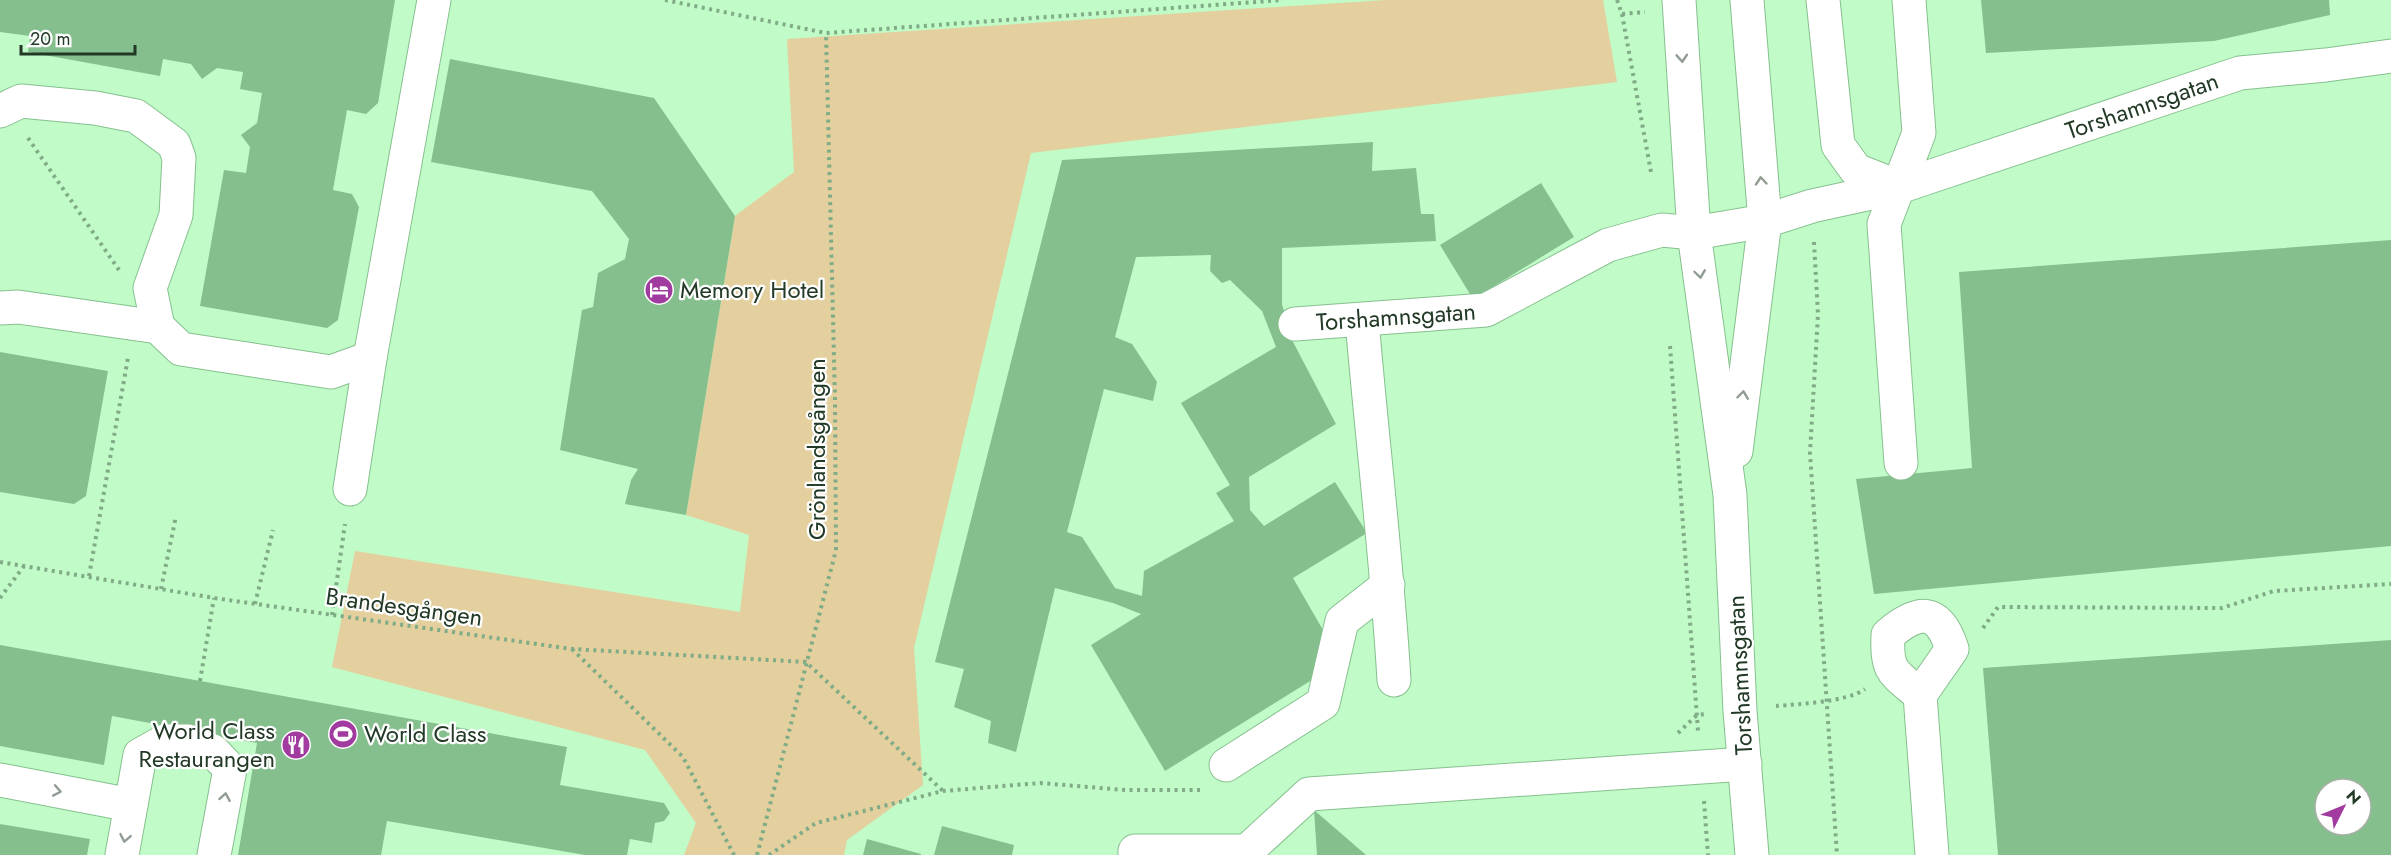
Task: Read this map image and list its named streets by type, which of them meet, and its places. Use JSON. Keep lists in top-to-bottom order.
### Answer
{
  "streets": {
    "street": ["Torshamnsgatan"],
    "path": ["Grönlandsgången", "Brandesgången"]
  },
  "crossings": [
    ["Grönlandsgången", "Brandesgången"]
  ],
  "places": {
    "hotel": ["Memory Hotel"],
    "sports": ["World Class"],
    "restaurant": ["World Class Restaurangen"]
  },
  "scale_bar": "20 m",
  "north": "top right"
}
